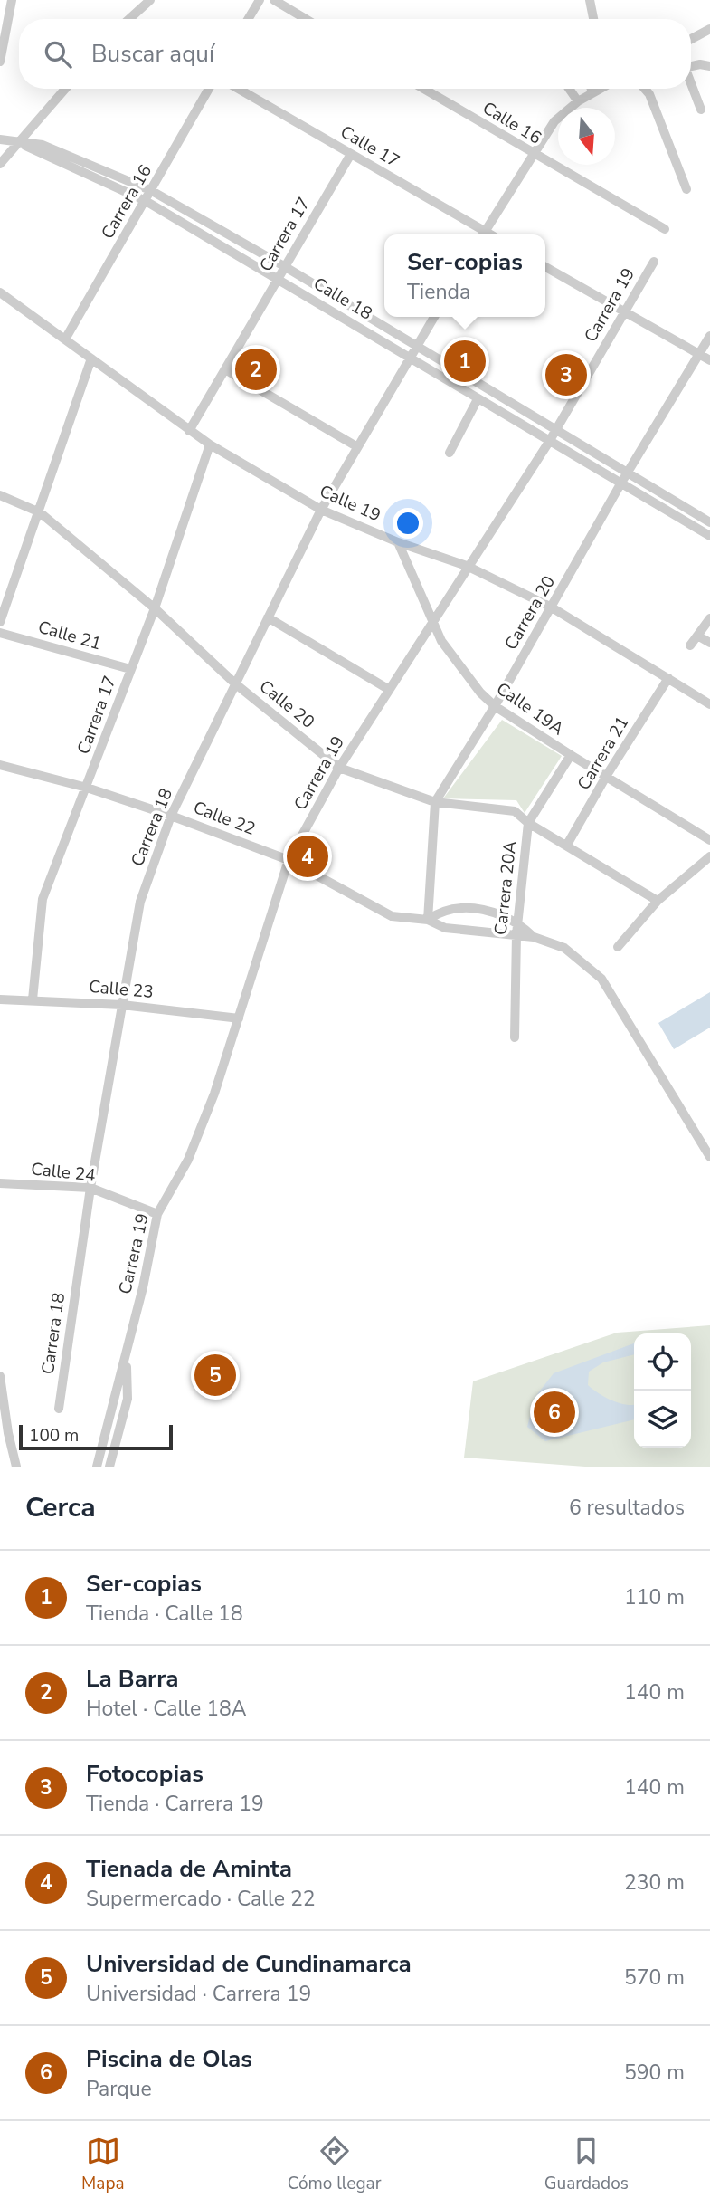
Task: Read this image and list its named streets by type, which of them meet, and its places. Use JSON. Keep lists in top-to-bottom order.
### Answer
{
  "streets": {
    "street": [
      "Calle 16",
      "Calle 17",
      "Carrera 16",
      "Carrera 17",
      "Calle 18",
      "Carrera 19",
      "Calle 19",
      "Carrera 20",
      "Calle 21",
      "Calle 20",
      "Calle 19A",
      "Carrera 21",
      "Calle 22",
      "Carrera 18",
      "Carrera 20A",
      "Calle 23",
      "Calle 24"
    ]
  },
  "crossings": [
    ["Calle 17", "Carrera 17"],
    ["Carrera 16", "Calle 18"],
    ["Carrera 16", "Calle 19"],
    ["Carrera 17", "Calle 18"],
    ["Carrera 17", "Calle 19"],
    ["Carrera 17", "Calle 21"],
    ["Carrera 17", "Calle 20"],
    ["Carrera 17", "Calle 22"],
    ["Carrera 17", "Calle 23"],
    ["Calle 18", "Carrera 19"],
    ["Calle 18", "Carrera 20"],
    ["Calle 18", "Carrera 18"],
    ["Carrera 19", "Calle 19"],
    ["Carrera 19", "Calle 20"],
    ["Carrera 19", "Calle 19A"],
    ["Carrera 19", "Calle 22"],
    ["Carrera 19", "Calle 23"],
    ["Carrera 19", "Calle 24"],
    ["Calle 19", "Carrera 20"],
    ["Calle 19", "Calle 19A"],
    ["Calle 19", "Carrera 21"],
    ["Calle 19", "Carrera 18"],
    ["Carrera 20", "Calle 20"],
    ["Carrera 20", "Calle 19A"],
    ["Carrera 20", "Calle 22"],
    ["Calle 20", "Carrera 21"],
    ["Calle 20", "Carrera 18"],
    ["Calle 20", "Carrera 20A"],
    ["Calle 19A", "Carrera 21"],
    ["Calle 19A", "Carrera 20A"],
    ["Calle 22", "Carrera 18"],
    ["Calle 22", "Carrera 20A"],
    ["Carrera 18", "Calle 23"],
    ["Carrera 18", "Calle 24"]
  ],
  "scale_bar": "100 m",
  "north": "bottom",
  "page": {
    "search": "Buscar aquí",
    "popup": ["Ser-copias", "Tienda"],
    "pins": [
      "1",
      "2",
      "3",
      "4",
      "5",
      "6"
    ],
    "scale": "100 m",
    "heading": ["Cerca", "6 resultados"],
    "list": [
      {
        "mark": "1",
        "name": "Ser-copias",
        "note": "Tienda · Calle 18",
        "value": "110 m"
      },
      {
        "mark": "2",
        "name": "La Barra",
        "note": "Hotel · Calle 18A",
        "value": "140 m"
      },
      {
        "mark": "3",
        "name": "Fotocopias",
        "note": "Tienda · Carrera 19",
        "value": "140 m"
      },
      {
        "mark": "4",
        "name": "Tienada de Aminta",
        "note": "Supermercado · Calle 22",
        "value": "230 m"
      },
      {
        "mark": "5",
        "name": "Universidad de Cundinamarca",
        "note": "Universidad · Carrera 19",
        "value": "570 m"
      },
      {
        "mark": "6",
        "name": "Piscina de Olas",
        "note": "Parque",
        "value": "590 m"
      }
    ],
    "nav": ["Mapa", "Cómo llegar", "Guardados"]
  }
}
